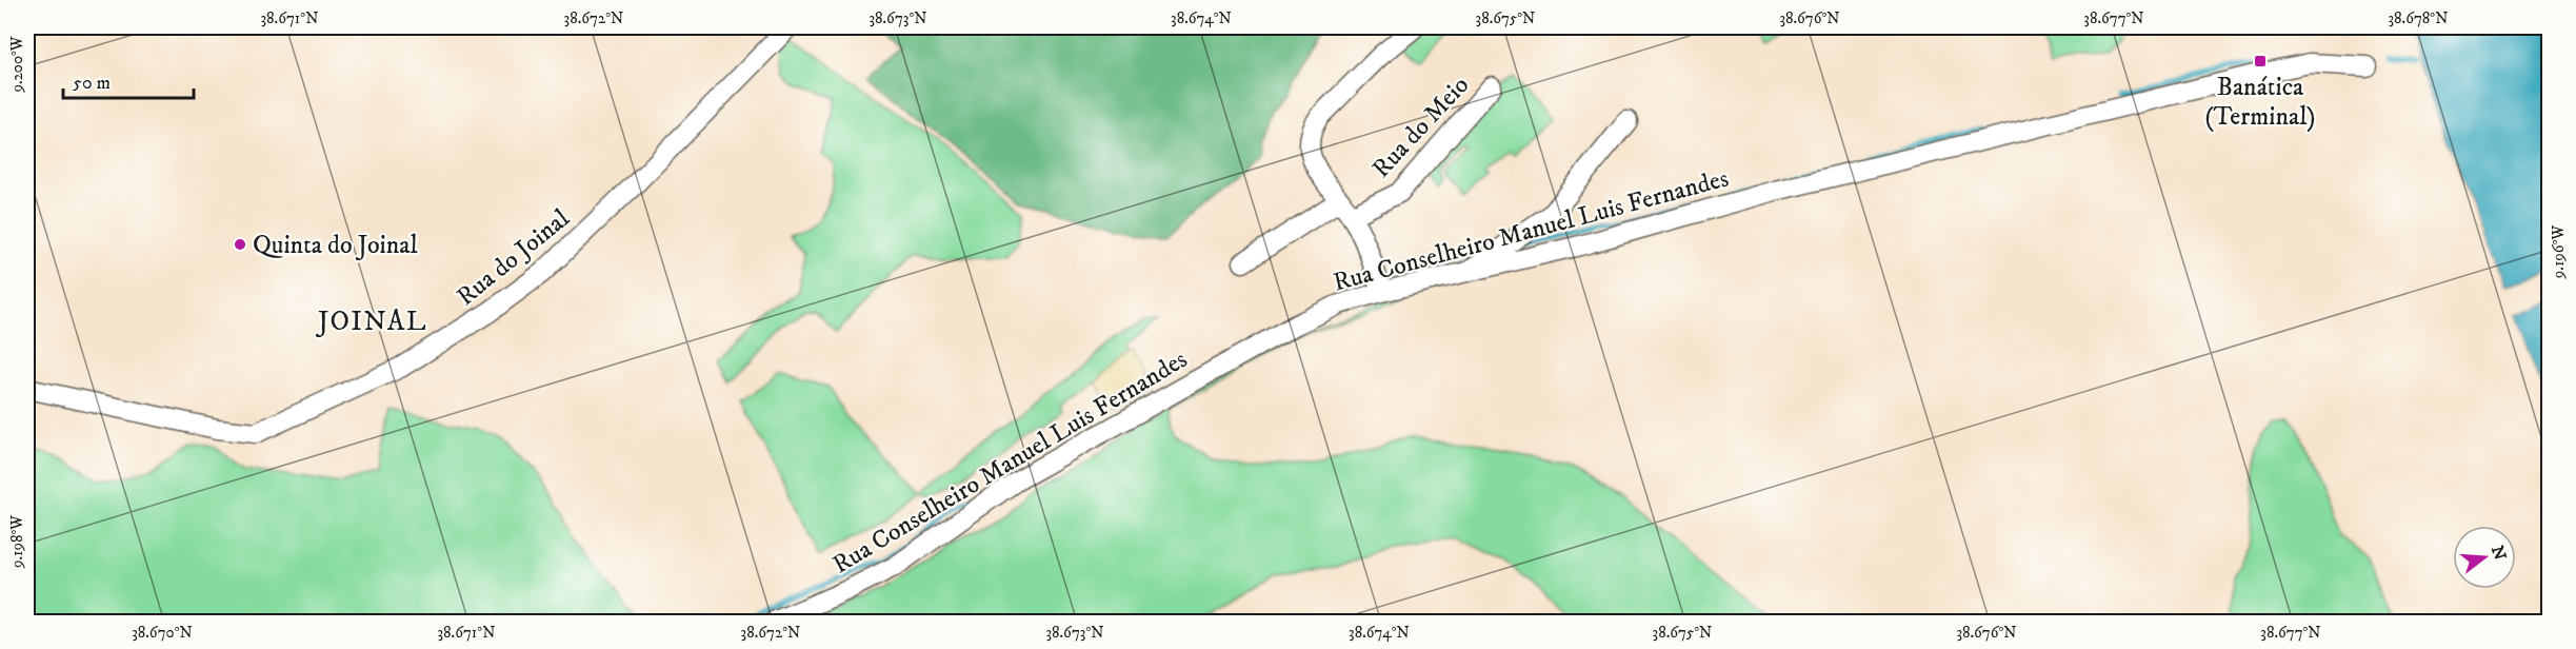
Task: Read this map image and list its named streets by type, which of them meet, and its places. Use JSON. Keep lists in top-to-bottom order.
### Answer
{
  "streets": {
    "street": ["Rua do Meio", "Rua Conselheiro Manuel Luis Fernandes", "Rua do Joinal"]
  },
  "districts": ["JOINAL"],
  "places": {
    "transit": ["Banática (Terminal)"],
    "other": ["Quinta do Joinal"]
  },
  "scale_bar": "50 m",
  "north": "right",
  "coordinates": [
    "38.671°N",
    "38.672°N",
    "38.673°N",
    "38.674°N",
    "38.675°N",
    "38.676°N",
    "38.677°N",
    "38.678°N",
    "9.200°W",
    "9.196°W",
    "9.198°W",
    "38.670°N"
  ]
}
